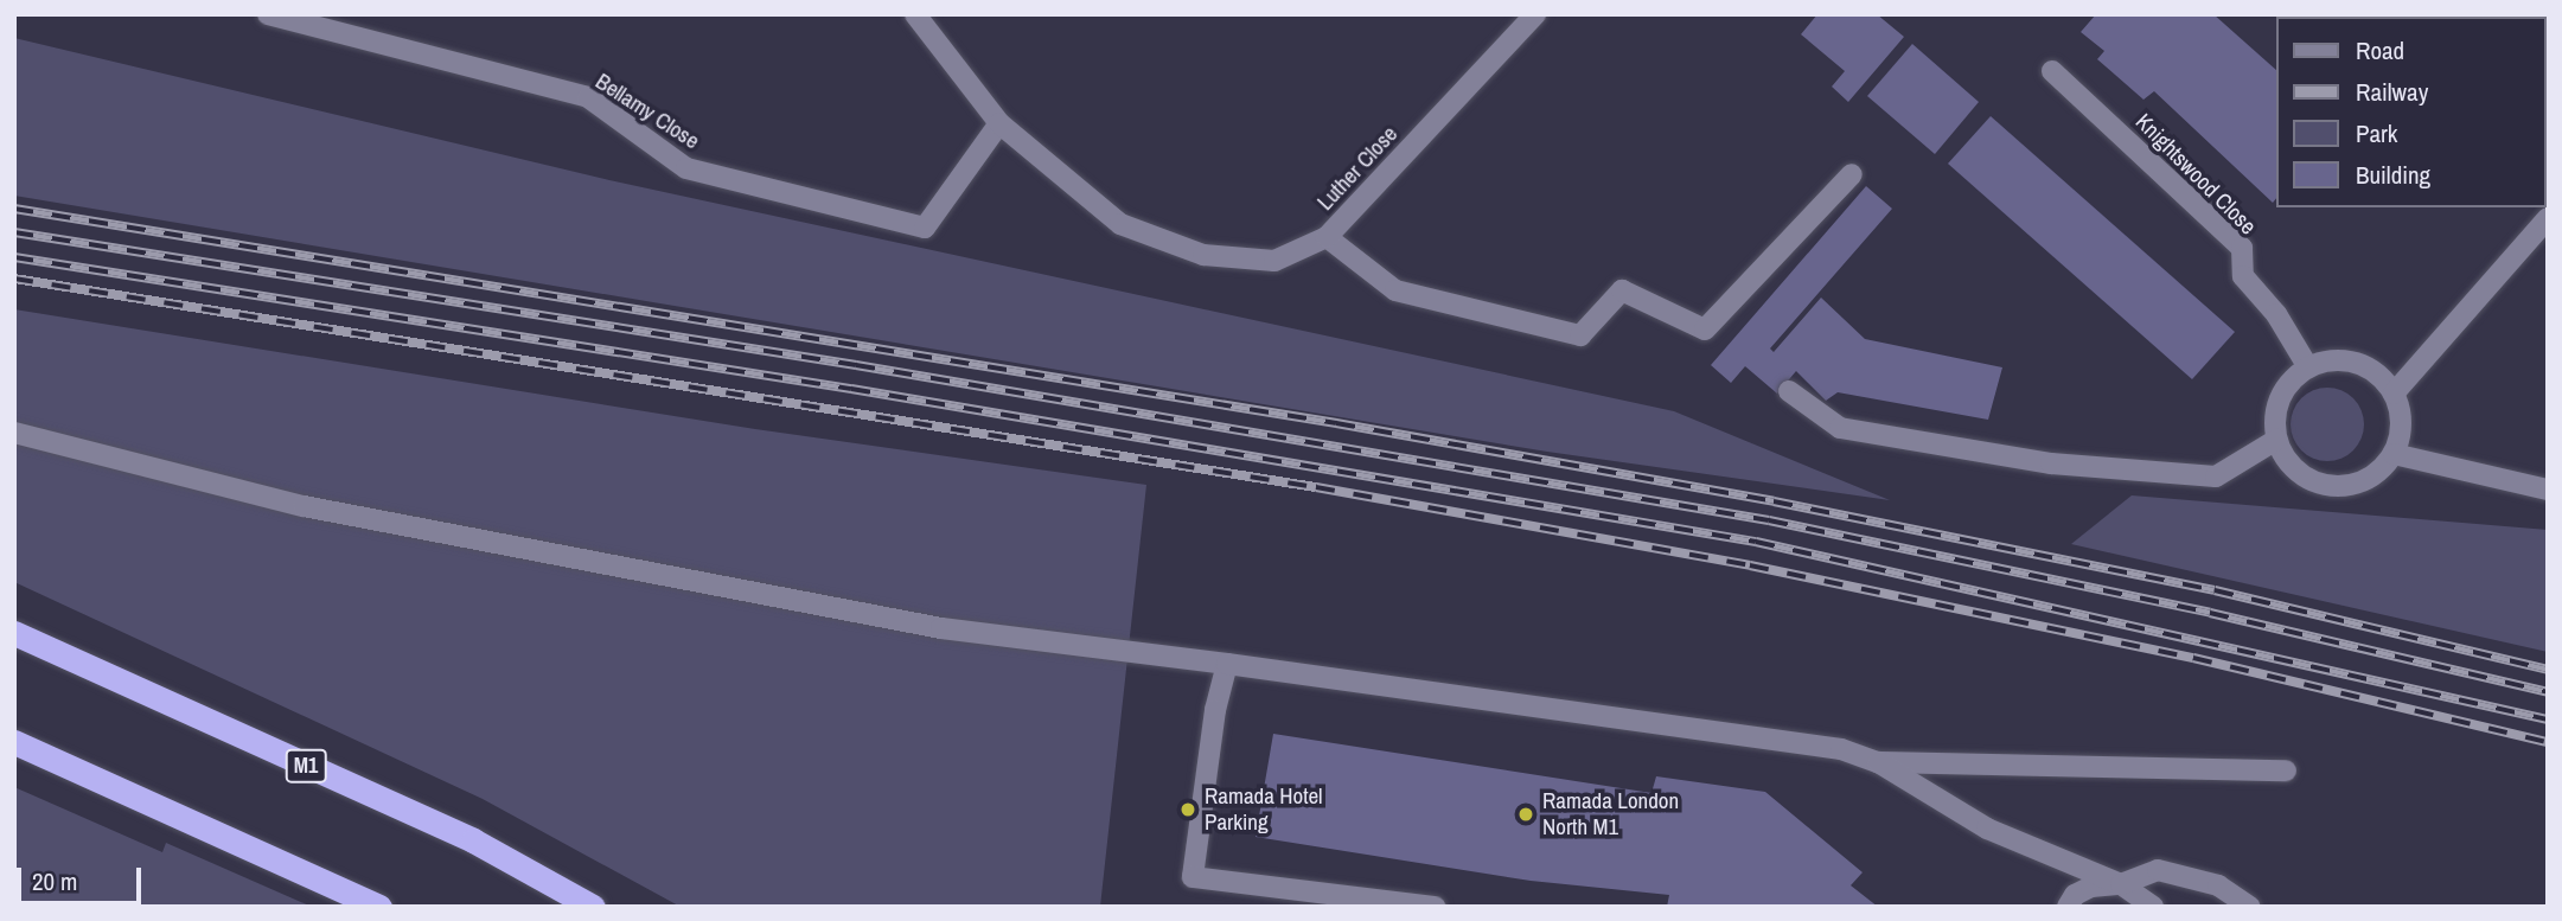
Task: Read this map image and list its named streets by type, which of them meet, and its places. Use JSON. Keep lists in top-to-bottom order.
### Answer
{
  "streets": {
    "highway": ["M1"],
    "street": ["Bellamy Close", "Luther Close", "Knightswood Close"]
  },
  "crossings": [
    ["Bellamy Close", "Luther Close"]
  ],
  "places": ["Ramada Hotel Parking", "Ramada London North M1"],
  "legend": [
    "Road",
    "Railway",
    "Park",
    "Building"
  ],
  "scale_bar": "20 m"
}
